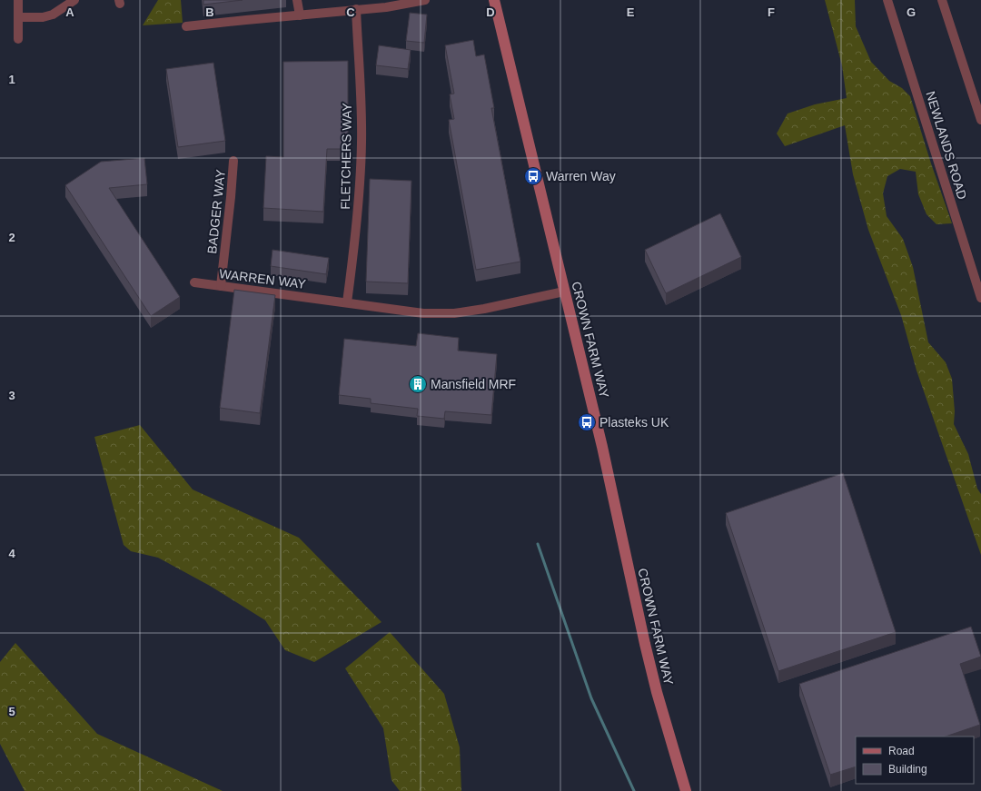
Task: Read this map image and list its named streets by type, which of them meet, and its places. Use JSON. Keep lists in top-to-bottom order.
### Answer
{
  "streets": {
    "street": [
      "NEWLANDS ROAD",
      "FLETCHERS WAY",
      "BADGER WAY",
      "WARREN WAY",
      "CROWN FARM WAY"
    ]
  },
  "crossings": [
    ["FLETCHERS WAY", "WARREN WAY"],
    ["BADGER WAY", "WARREN WAY"],
    ["WARREN WAY", "CROWN FARM WAY"]
  ],
  "places": {
    "bus stop": ["Warren Way", "Plasteks UK"],
    "building": ["Mansfield MRF"]
  },
  "legend": ["Road", "Building"],
  "grid": {
    "columns": [
      "A",
      "B",
      "C",
      "D",
      "E",
      "F",
      "G"
    ],
    "rows": [
      "1",
      "2",
      "3",
      "4",
      "5"
    ]
  }
}
